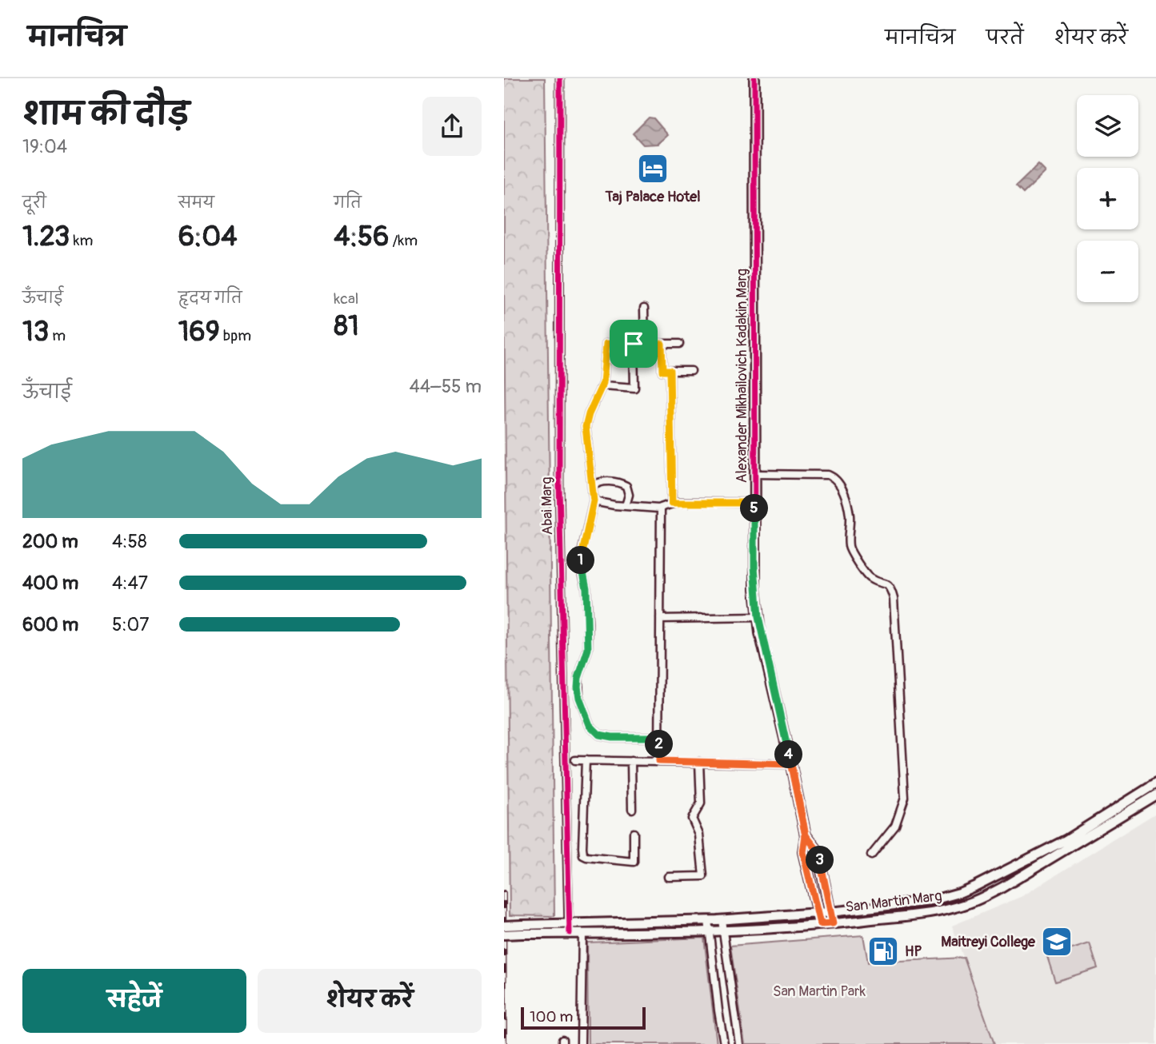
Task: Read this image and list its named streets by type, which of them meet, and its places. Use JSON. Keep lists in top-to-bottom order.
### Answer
{
  "streets": {
    "street": ["Alexander Mikhailovich Kadakin Marg", "Abai Marg", "San Martin Marg"]
  },
  "crossings": [
    ["Abai Marg", "San Martin Marg"]
  ],
  "parks": ["San Martin Park"],
  "places": {
    "hotel": ["Taj Palace Hotel"],
    "school or university": ["Maitreyi College"],
    "fuel station": ["HP"]
  },
  "scale_bar": "100 m",
  "page": {
    "header": "मानचित्र",
    "nav": ["मानचित्र", "परतें", "शेयर करें"],
    "heading": ["शाम की दौड़", "19:04"],
    "map_buttons": ["+", "−"],
    "stats": [
      ["दूरी", "1.23 km"],
      ["समय", "6:04"],
      ["गति", "4:56 /km"],
      ["ऊँचाई", "13 m"],
      ["हृदय गति", "169 bpm"],
      ["kcal", "81"]
    ],
    "chart": ["ऊँचाई", "44–55 m"],
    "pins": [
      "5",
      "1",
      "2",
      "4",
      "3"
    ],
    "list": [
      {
        "name": "200 m",
        "note": "4:58"
      },
      {
        "name": "400 m",
        "note": "4:47"
      },
      {
        "name": "600 m",
        "note": "5:07"
      }
    ],
    "buttons": ["सहेजें", "शेयर करें"],
    "scale": "100 m"
  }
}
